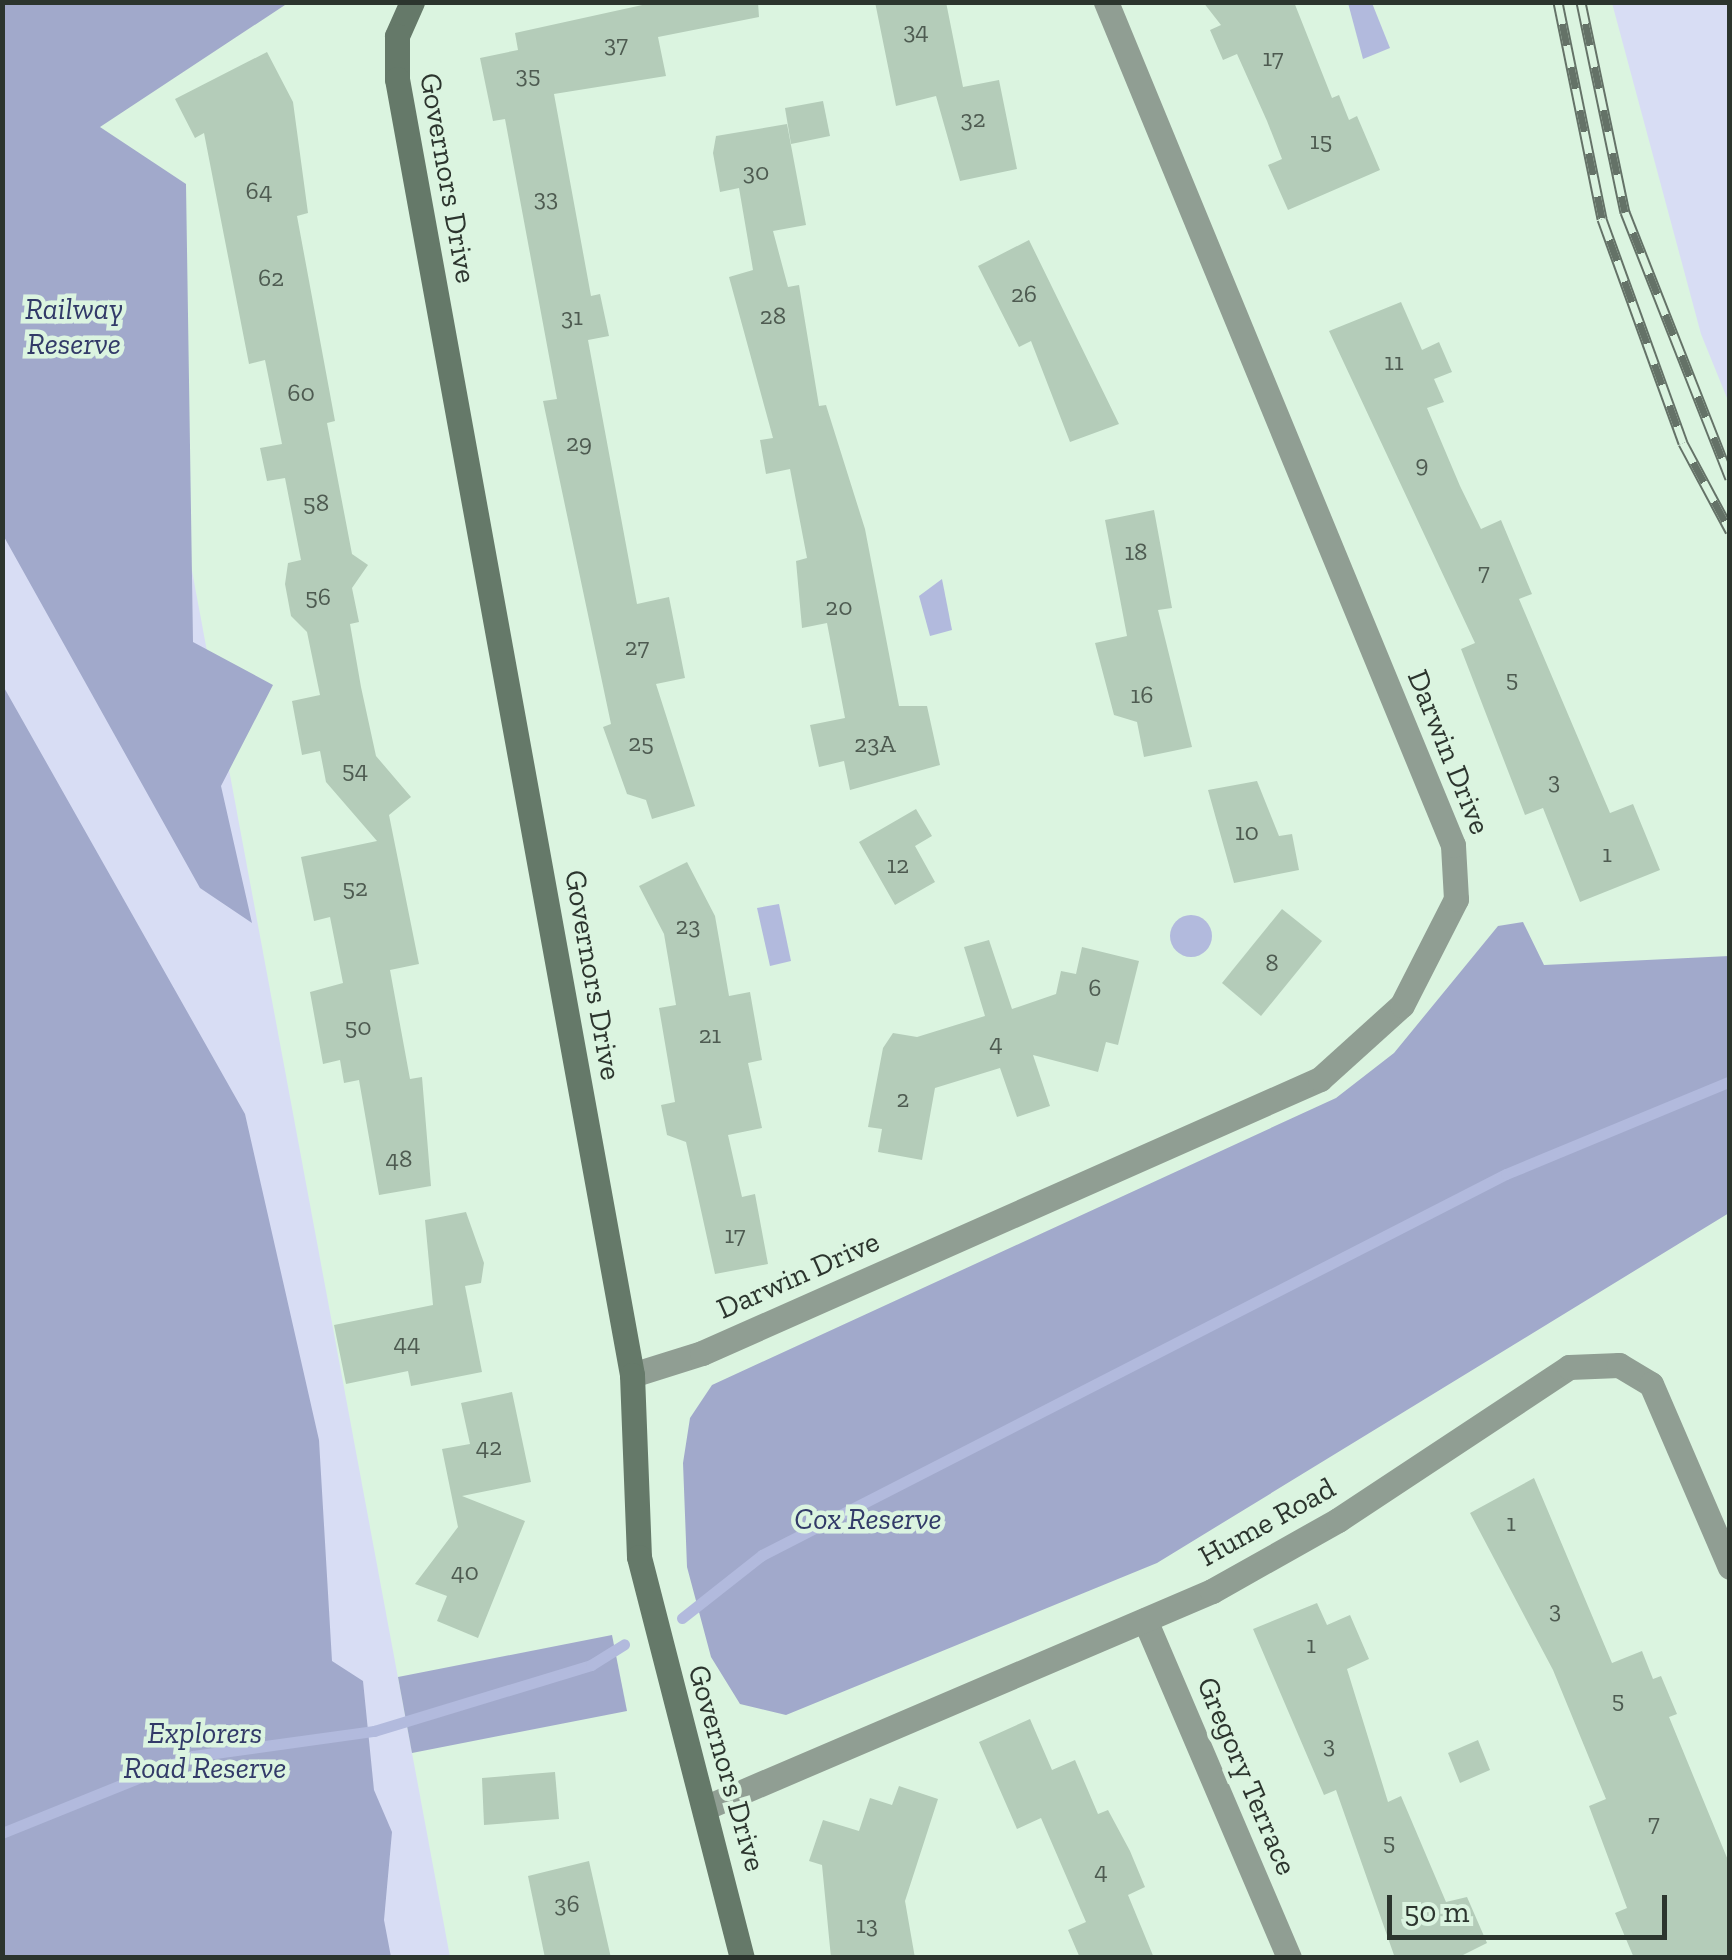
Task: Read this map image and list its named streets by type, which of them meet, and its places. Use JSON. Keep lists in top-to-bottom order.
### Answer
{
  "streets": {
    "main road": ["Governors Drive"],
    "street": ["Darwin Drive", "Hume Road", "Gregory Terrace"]
  },
  "crossings": [
    ["Governors Drive", "Darwin Drive"],
    ["Governors Drive", "Hume Road"],
    ["Hume Road", "Gregory Terrace"]
  ],
  "parks": ["Railway Reserve", "Cox Reserve", "Explorers Road Reserve"],
  "house_numbers": [
    "34",
    "37",
    "17",
    "35",
    "32",
    "15",
    "30",
    "64",
    "33",
    "62",
    "26",
    "28",
    "31",
    "11",
    "60",
    "29",
    "9",
    "58",
    "18",
    "7",
    "56",
    "20",
    "27",
    "5",
    "16",
    "25",
    "23A",
    "54",
    "3",
    "10",
    "1",
    "12",
    "52",
    "23",
    "8",
    "6",
    "50",
    "21",
    "4",
    "2",
    "48",
    "17",
    "44",
    "42",
    "1",
    "40",
    "3",
    "1",
    "5",
    "3",
    "7",
    "5",
    "4",
    "36",
    "13"
  ],
  "scale_bar": "50 m"
}
